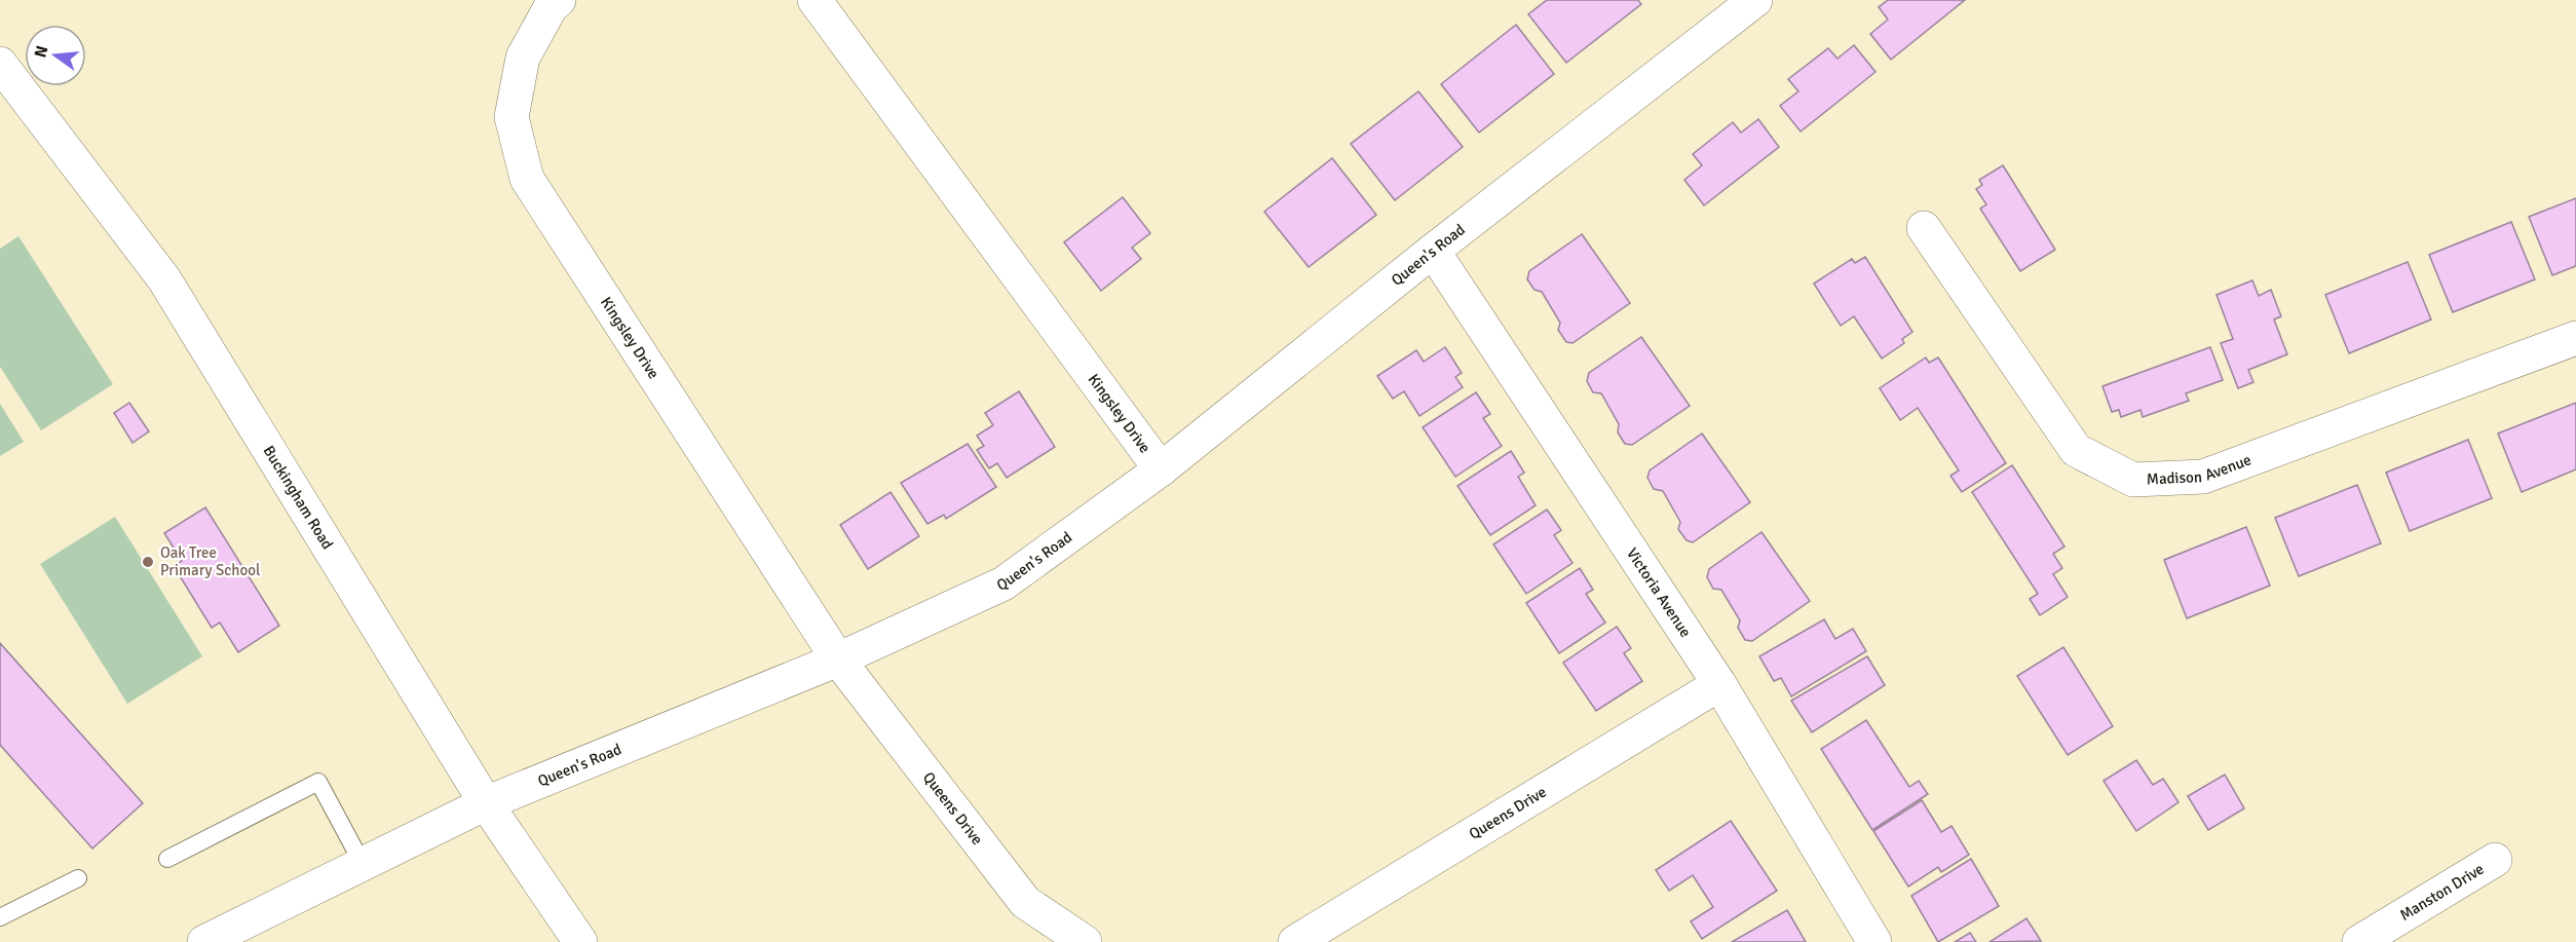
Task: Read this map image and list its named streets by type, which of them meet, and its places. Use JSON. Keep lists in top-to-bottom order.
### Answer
{
  "streets": {
    "street": [
      "Queen's Road",
      "Kingsley Drive",
      "Madison Avenue",
      "Buckingham Road",
      "Victoria Avenue",
      "Queens Drive",
      "Manston Drive"
    ]
  },
  "crossings": [
    ["Queen's Road", "Kingsley Drive"],
    ["Queen's Road", "Buckingham Road"],
    ["Queen's Road", "Victoria Avenue"],
    ["Queen's Road", "Queens Drive"],
    ["Kingsley Drive", "Queens Drive"],
    ["Victoria Avenue", "Queens Drive"]
  ],
  "places": ["Oak Tree Primary School"],
  "north": "left"
}
